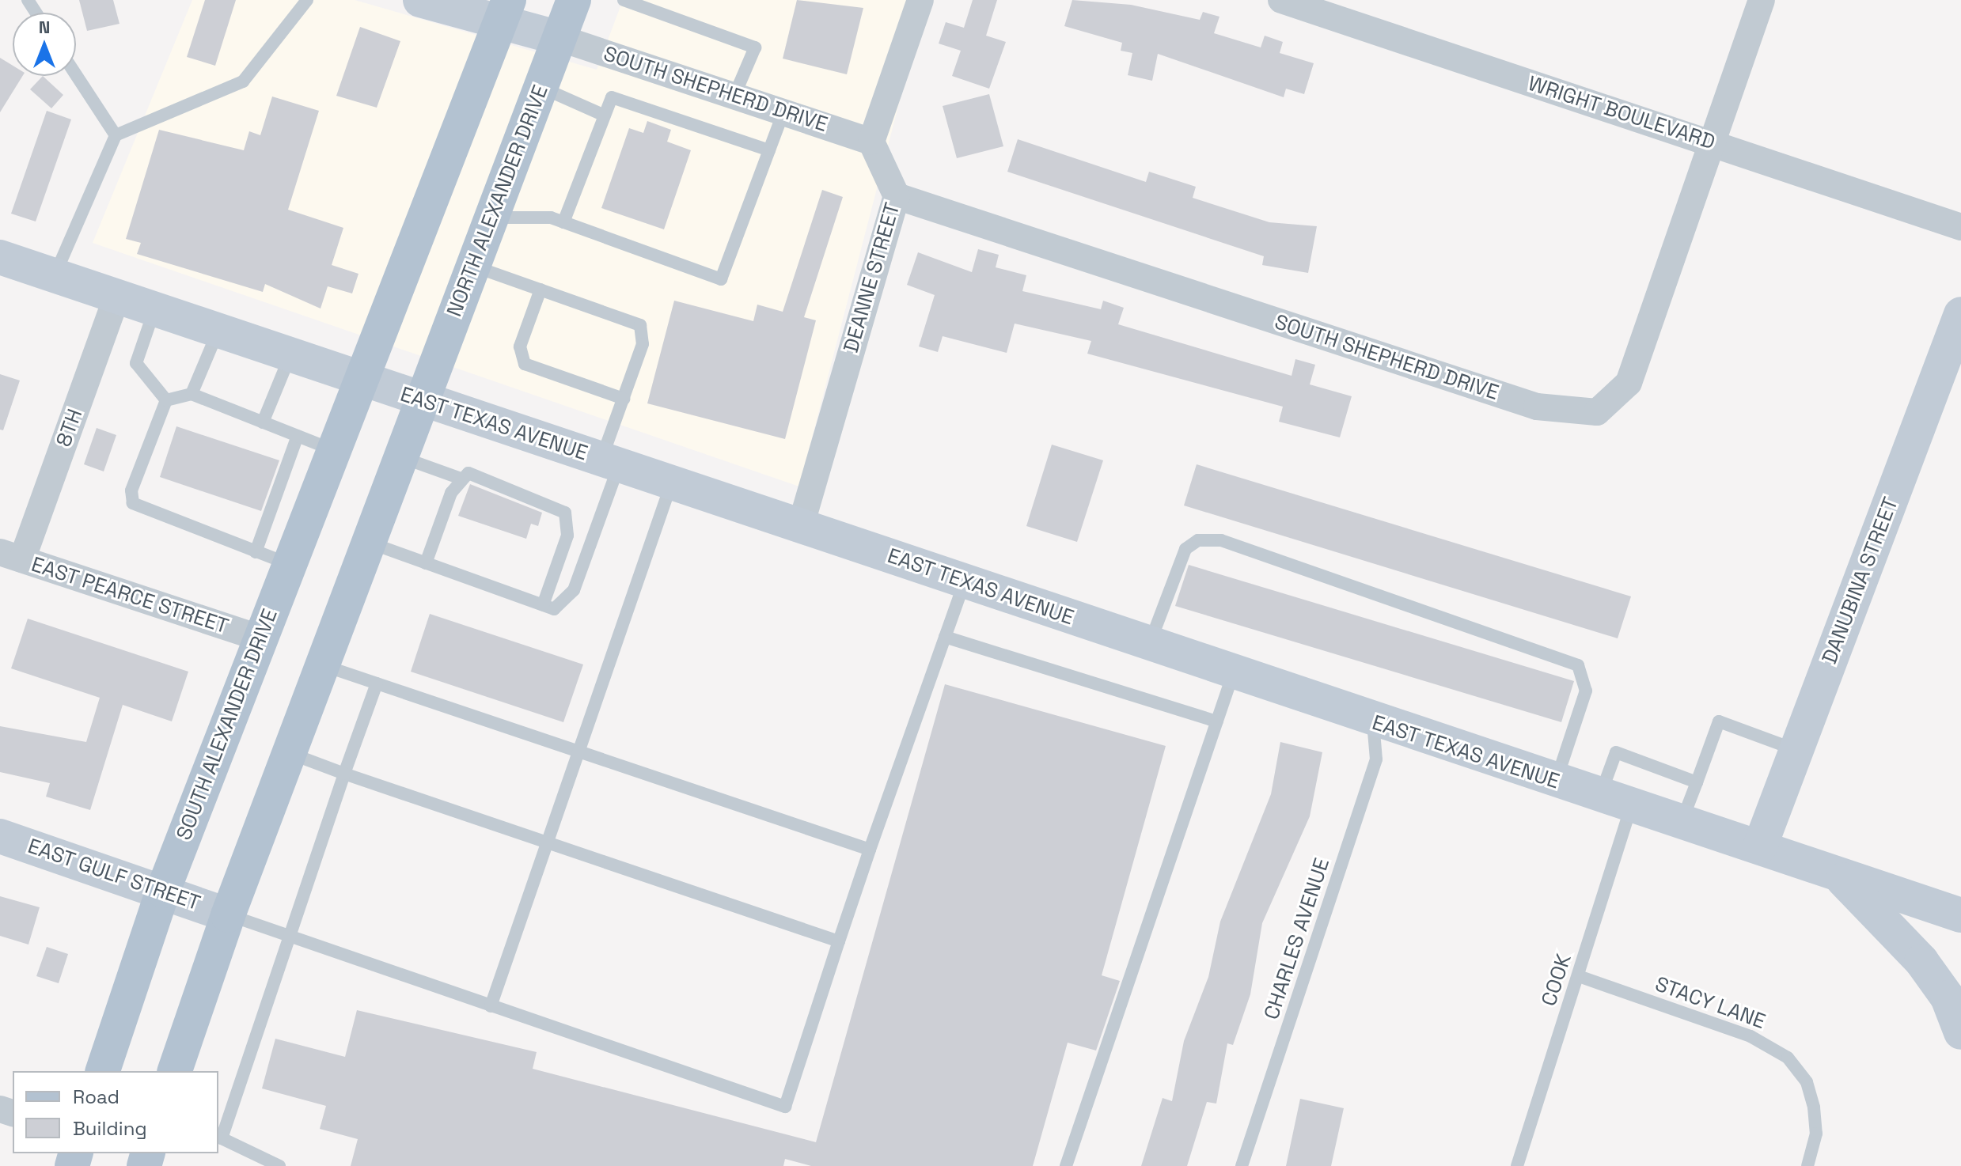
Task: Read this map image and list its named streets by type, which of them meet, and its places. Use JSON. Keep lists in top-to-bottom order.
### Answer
{
  "streets": {
    "main road": ["NORTH ALEXANDER DRIVE", "SOUTH ALEXANDER DRIVE"],
    "street": [
      "SOUTH SHEPHERD DRIVE",
      "WRIGHT BOULEVARD",
      "DEANNE STREET",
      "EAST TEXAS AVENUE",
      "8TH",
      "DANUBINA STREET",
      "EAST PEARCE STREET",
      "EAST GULF STREET"
    ],
    "lane": ["CHARLES AVENUE", "COOK", "STACY LANE"]
  },
  "crossings": [
    ["SOUTH SHEPHERD DRIVE", "WRIGHT BOULEVARD"],
    ["SOUTH SHEPHERD DRIVE", "NORTH ALEXANDER DRIVE"],
    ["SOUTH SHEPHERD DRIVE", "DEANNE STREET"],
    ["NORTH ALEXANDER DRIVE", "EAST TEXAS AVENUE"],
    ["DEANNE STREET", "EAST TEXAS AVENUE"],
    ["EAST TEXAS AVENUE", "8TH"],
    ["EAST TEXAS AVENUE", "DANUBINA STREET"],
    ["EAST TEXAS AVENUE", "SOUTH ALEXANDER DRIVE"],
    ["EAST TEXAS AVENUE", "CHARLES AVENUE"],
    ["EAST TEXAS AVENUE", "COOK"],
    ["8TH", "EAST PEARCE STREET"],
    ["EAST PEARCE STREET", "SOUTH ALEXANDER DRIVE"],
    ["SOUTH ALEXANDER DRIVE", "EAST GULF STREET"],
    ["COOK", "STACY LANE"]
  ],
  "legend": ["Road", "Building"],
  "north": "top"
}
